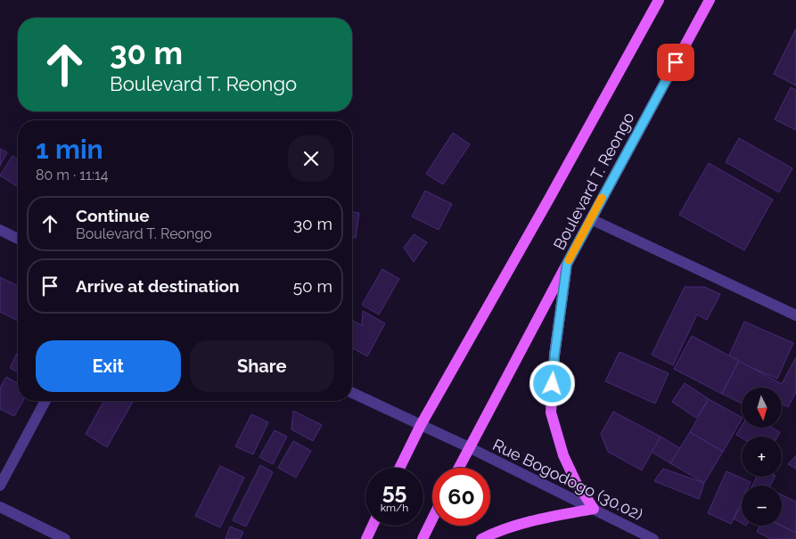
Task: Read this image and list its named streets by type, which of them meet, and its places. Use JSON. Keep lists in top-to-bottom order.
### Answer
{
  "streets": {
    "main road": ["Boulevard T. Reongo"],
    "street": ["Rue Bogodogo (30.02)"]
  },
  "crossings": [
    ["Boulevard T. Reongo", "Rue Bogodogo (30.02)"]
  ],
  "north": "bottom",
  "page": {
    "turn": ["30 m", "Boulevard T. Reongo"],
    "heading": ["1 min", "80 m · 11:14"],
    "list": [
      {
        "name": "Continue",
        "note": "Boulevard T. Reongo",
        "value": "30 m"
      },
      {
        "name": "Arrive at destination",
        "value": "50 m"
      }
    ],
    "buttons": ["Exit", "Share"],
    "map_buttons": ["+", "−"],
    "speed": "55 km/h",
    "limit": "60"
  }
}
